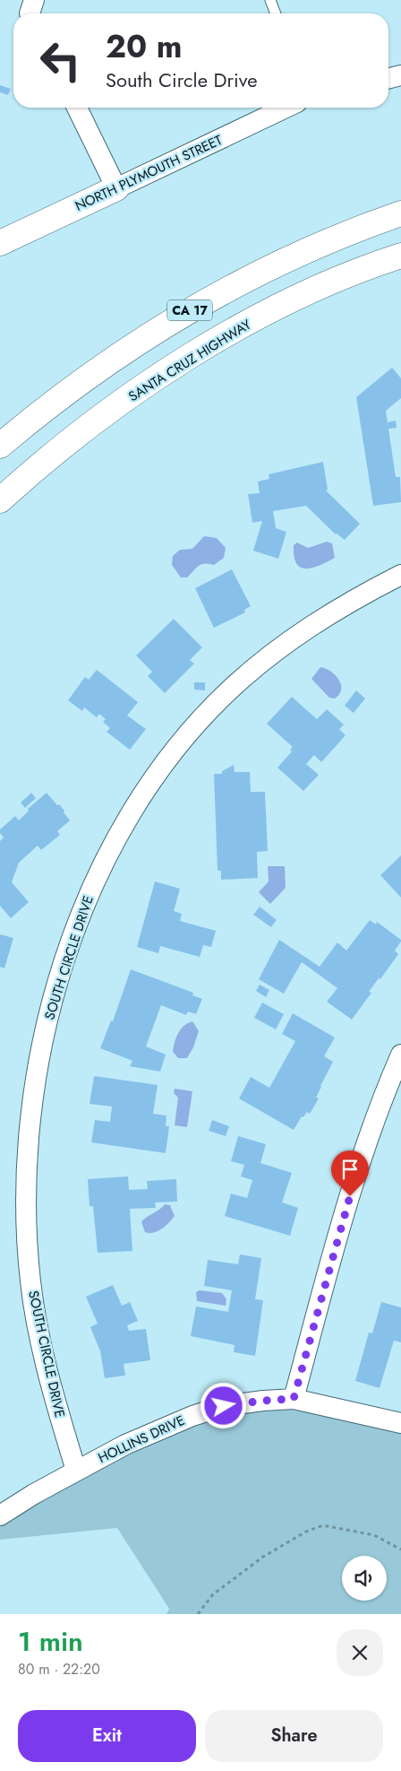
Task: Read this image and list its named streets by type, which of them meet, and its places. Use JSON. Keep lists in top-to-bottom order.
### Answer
{
  "streets": {
    "main road": ["NORTH PLYMOUTH STREET", "CA 17", "SANTA CRUZ HIGHWAY"],
    "street": ["SOUTH CIRCLE DRIVE", "HOLLINS DRIVE"]
  },
  "crossings": [
    ["SOUTH CIRCLE DRIVE", "HOLLINS DRIVE"]
  ],
  "page": {
    "turn": ["20 m", "South Circle Drive"],
    "heading": ["1 min", "80 m · 22:20"],
    "buttons": ["Exit", "Share"]
  }
}
